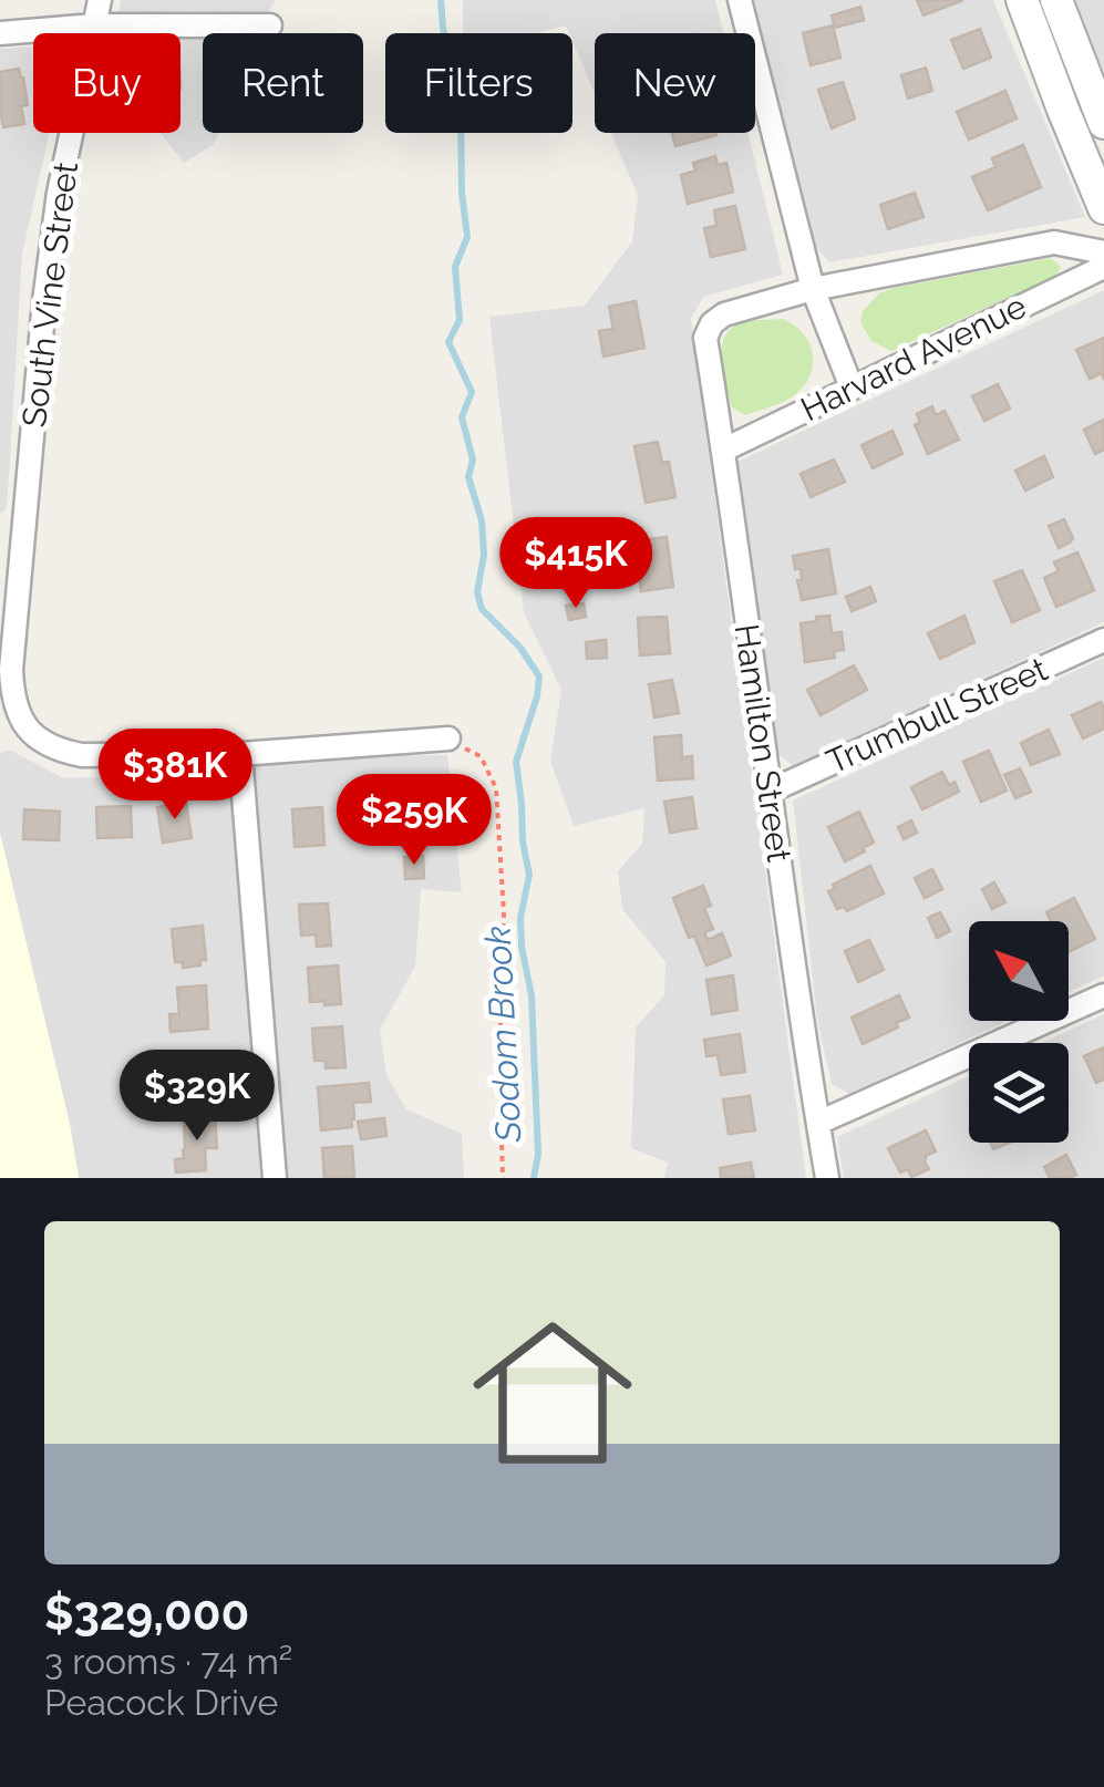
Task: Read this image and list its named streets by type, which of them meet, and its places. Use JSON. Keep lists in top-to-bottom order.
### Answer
{
  "streets": {
    "street": [
      "South Vine Street",
      "Harvard Avenue",
      "Trumbull Street",
      "Hamilton Street"
    ]
  },
  "crossings": [
    ["Harvard Avenue", "Hamilton Street"],
    ["Trumbull Street", "Hamilton Street"]
  ],
  "water": ["Sodom Brook"],
  "north": "top left",
  "page": {
    "chip": [
      "Buy",
      "Rent",
      "Filters",
      "New"
    ],
    "price": [
      "$415K",
      "$381K",
      "$259K",
      "$329K"
    ],
    "list": [
      {
        "name": "$329,000",
        "note": "3 rooms · 74 m² · Peacock Drive"
      }
    ]
  }
}
